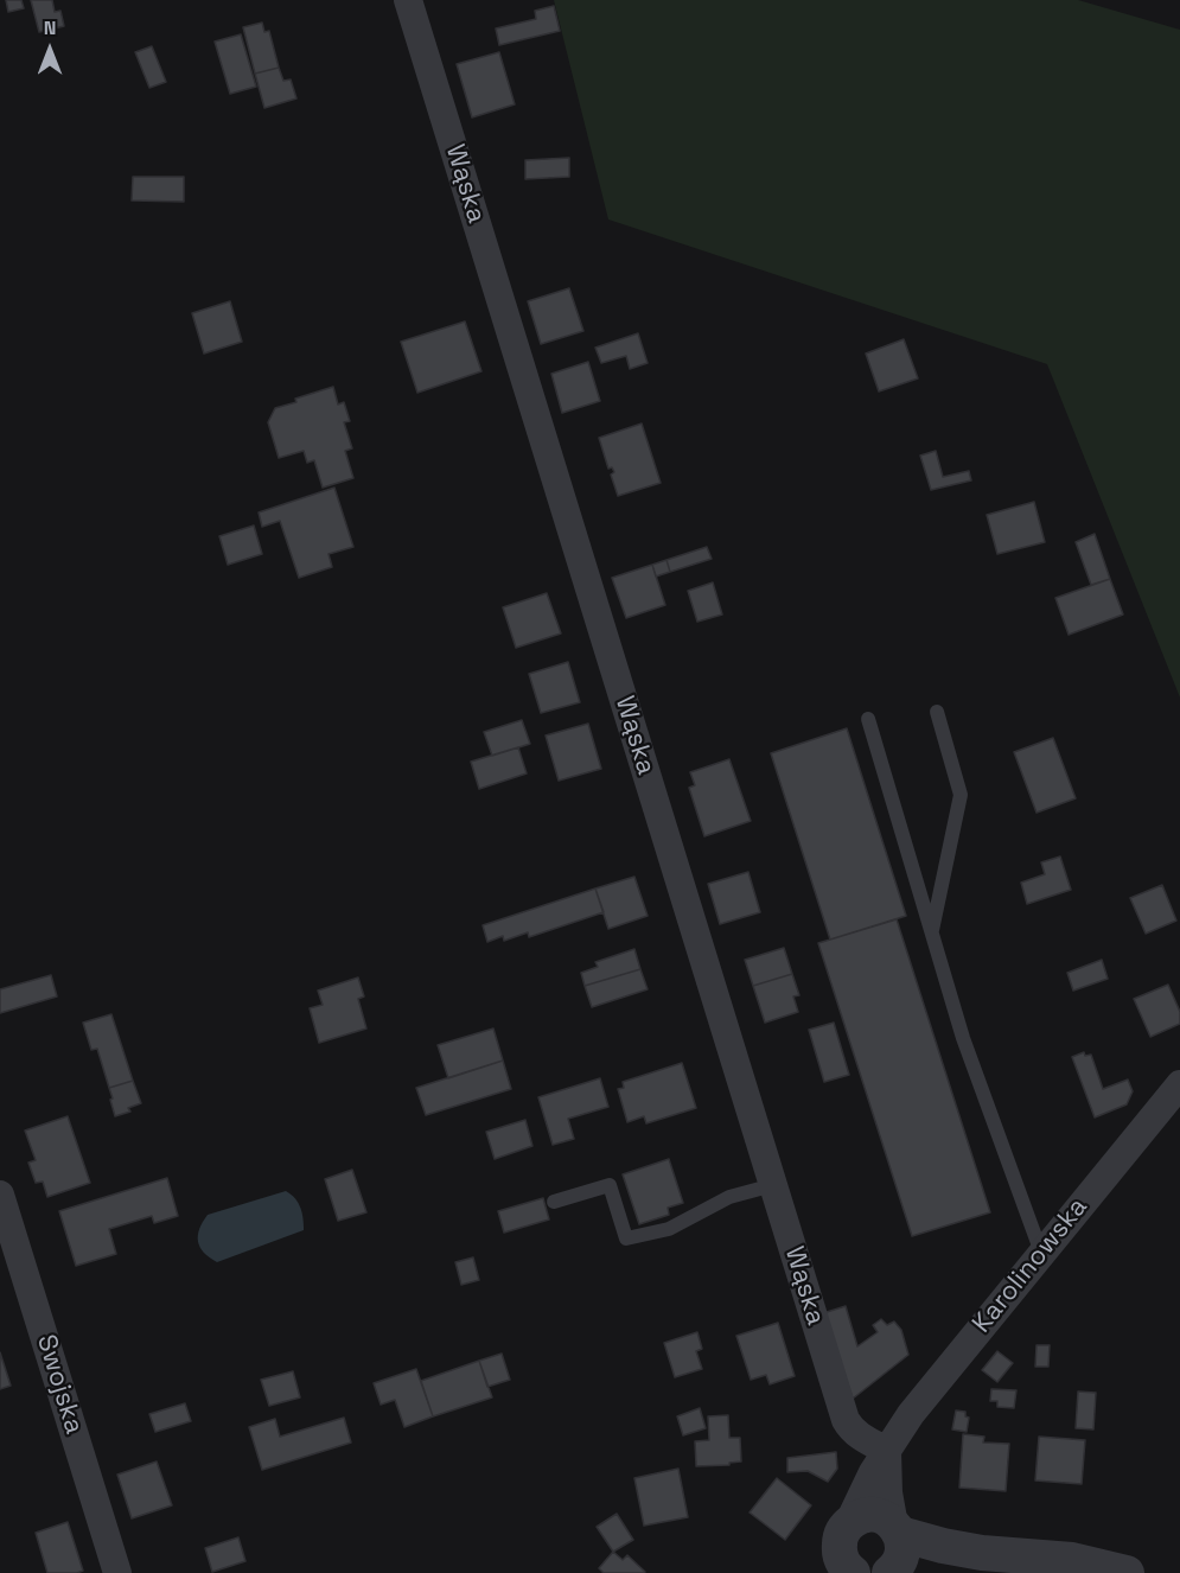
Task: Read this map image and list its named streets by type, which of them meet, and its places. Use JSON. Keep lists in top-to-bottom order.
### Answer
{
  "streets": {
    "street": ["Wąska", "Karolinowska", "Swojska"]
  },
  "crossings": [
    ["Wąska", "Karolinowska"]
  ],
  "north": "top"
}
